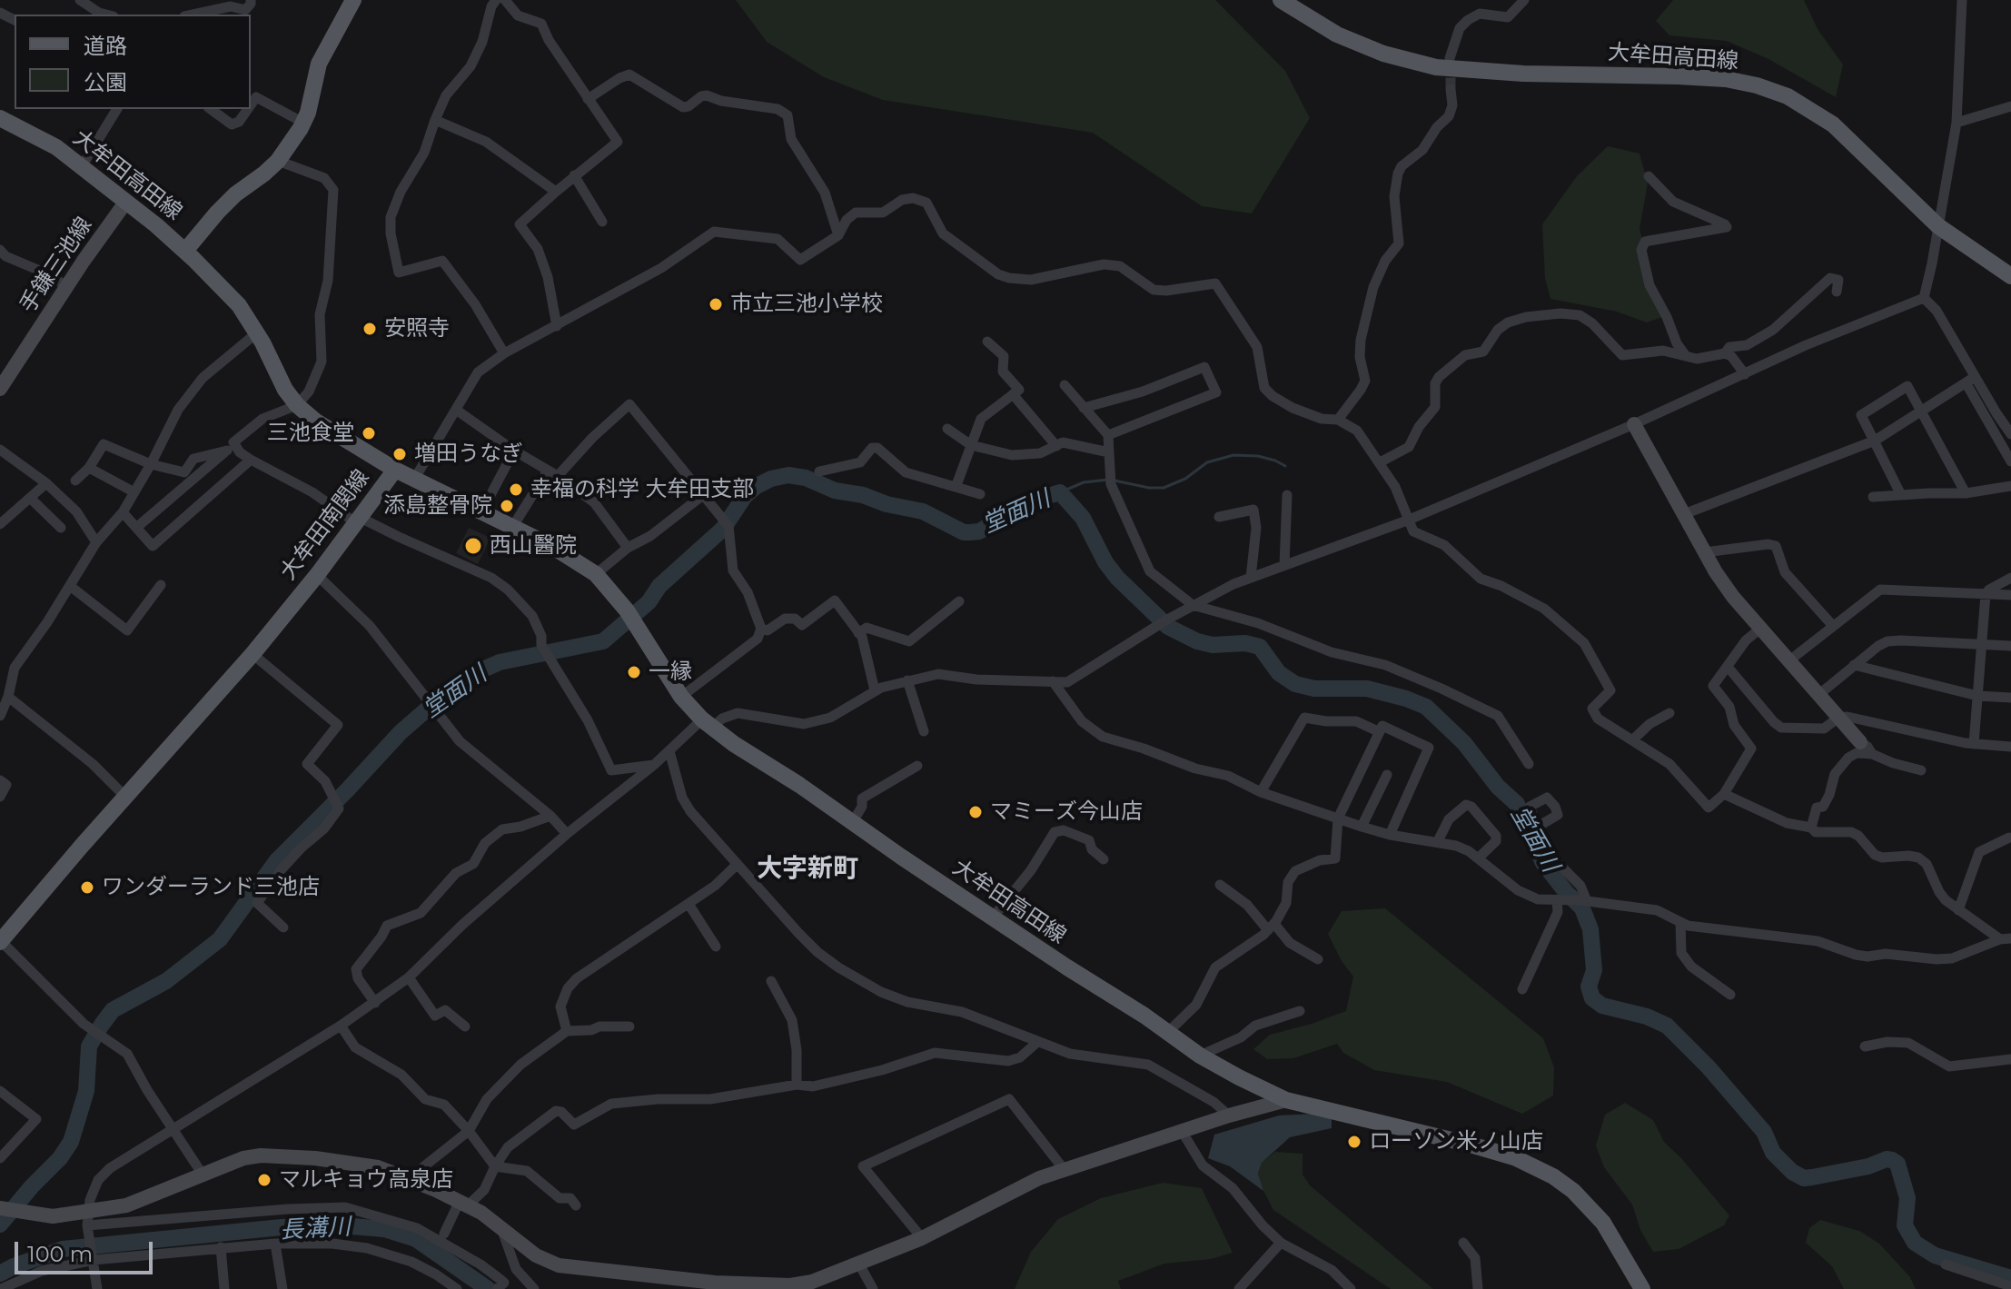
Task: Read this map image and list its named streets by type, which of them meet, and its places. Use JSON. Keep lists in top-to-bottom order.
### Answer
{
  "streets": {
    "main road": ["大牟田高田線", "大牟田南関線"],
    "street": ["手鎌三池線"]
  },
  "crossings": [
    ["大牟田高田線", "手鎌三池線"],
    ["大牟田高田線", "大牟田南関線"]
  ],
  "districts": ["大字新町"],
  "water": ["堂面川", "長溝川"],
  "places": [
    "市立三池小学校",
    "安照寺",
    "三池食堂",
    "増田うなぎ",
    "幸福の科学 大牟田支部",
    "添島整骨院",
    "西山醫院",
    "一縁",
    "マミーズ今山店",
    "ワンダーランド三池店",
    "ローソン米ノ山店",
    "マルキョウ高泉店"
  ],
  "legend": ["道路", "公園"],
  "scale_bar": "100 m"
}
